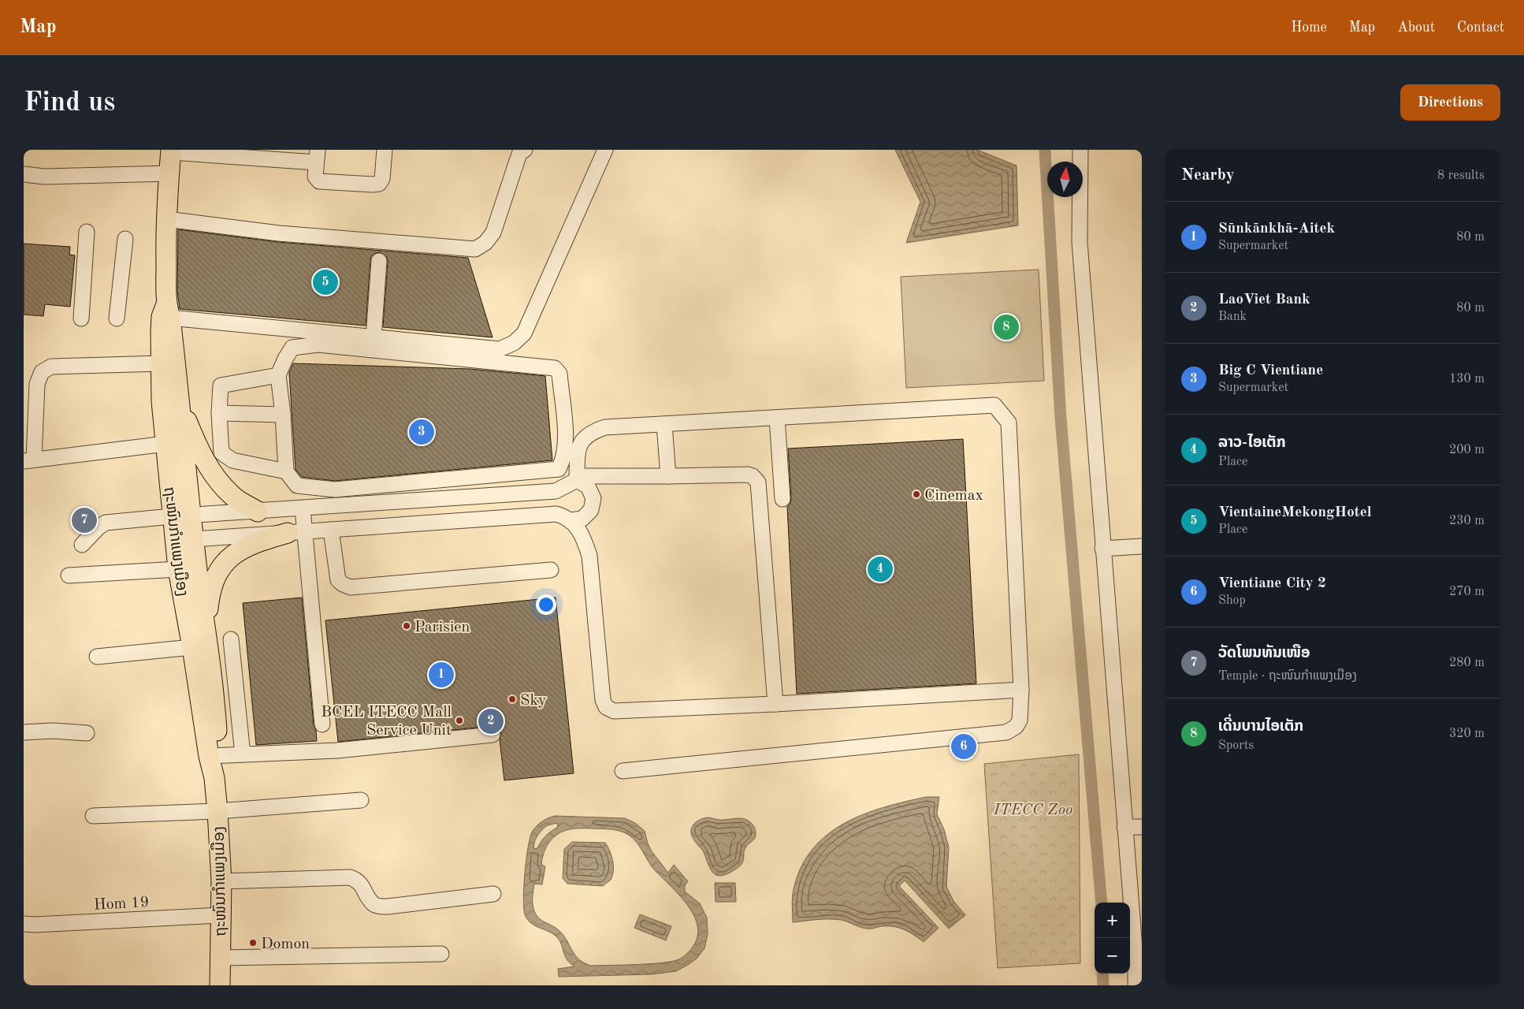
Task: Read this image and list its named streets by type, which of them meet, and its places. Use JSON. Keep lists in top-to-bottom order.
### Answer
{
  "streets": {
    "main road": ["ຖະໜົນກຳແພງເມືອງ"],
    "street": ["Hom 19"]
  },
  "crossings": [
    ["ຖະໜົນກຳແພງເມືອງ", "Hom 19"]
  ],
  "parks": ["ITECC Zoo"],
  "places": [
    "Cinemax",
    "Parisien",
    "Sky",
    "BCEL ITECC Mall Service Unit",
    "Domon"
  ],
  "north": "top",
  "page": {
    "header": "Map",
    "nav": [
      "Home",
      "Map",
      "About",
      "Contact"
    ],
    "buttons": "Directions",
    "title": "Find us",
    "heading": ["Nearby", "8 results"],
    "list": [
      {
        "mark": "1",
        "name": "Sūnkānkhā-Aitek",
        "note": "Supermarket",
        "value": "80 m"
      },
      {
        "mark": "2",
        "name": "LaoViet Bank",
        "note": "Bank",
        "value": "80 m"
      },
      {
        "mark": "3",
        "name": "Big C Vientiane",
        "note": "Supermarket",
        "value": "130 m"
      },
      {
        "mark": "4",
        "name": "ລາວ-ໄອເຕັກ",
        "note": "Place",
        "value": "200 m"
      },
      {
        "mark": "5",
        "name": "VientaineMekongHotel",
        "note": "Place",
        "value": "230 m"
      },
      {
        "mark": "6",
        "name": "Vientiane City 2",
        "note": "Shop",
        "value": "270 m"
      },
      {
        "mark": "7",
        "name": "ວັດໂພນທັນເໜືອ",
        "note": "Temple · ຖະໜົນກຳແພງເມືອງ",
        "value": "280 m"
      },
      {
        "mark": "8",
        "name": "ເດີ່ນບານໄອເຕັກ",
        "note": "Sports",
        "value": "320 m"
      }
    ],
    "pins": [
      "5",
      "8",
      "3",
      "7",
      "4",
      "1",
      "2",
      "6"
    ],
    "map_buttons": ["+", "−"]
  }
}
